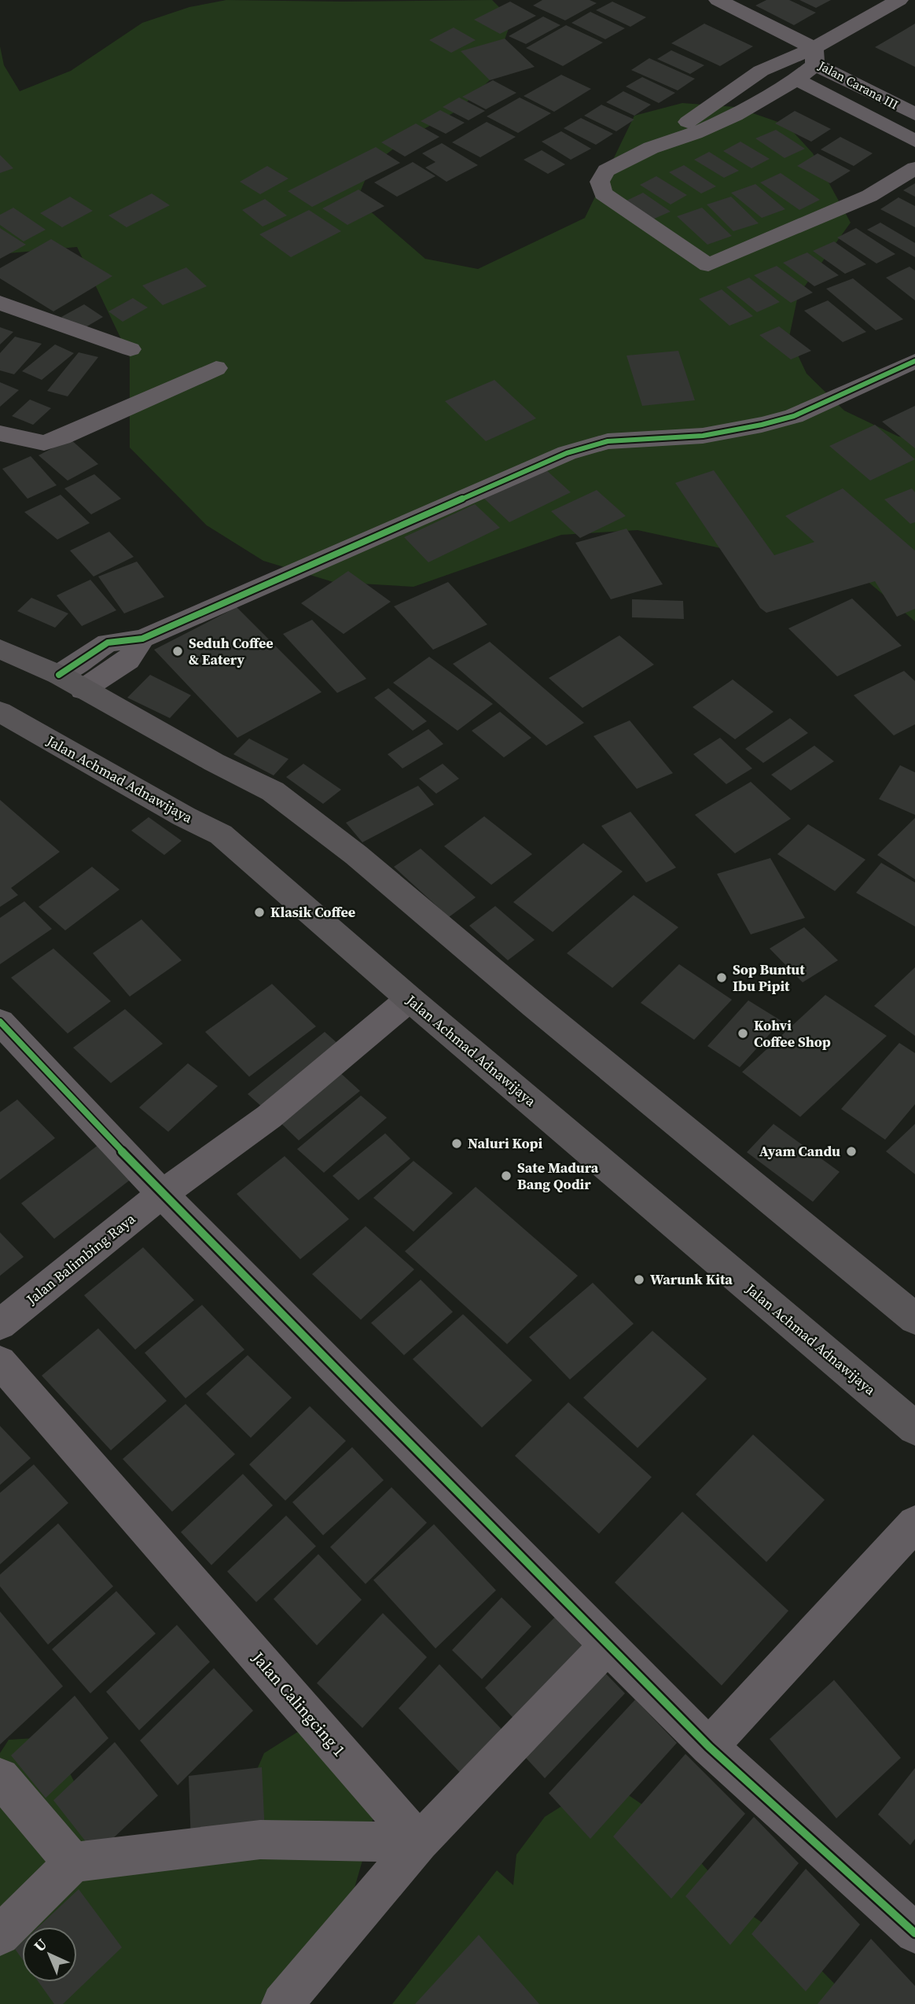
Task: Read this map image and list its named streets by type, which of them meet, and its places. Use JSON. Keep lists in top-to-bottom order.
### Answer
{
  "streets": {
    "main road": ["Jalan Achmad Adnawijaya"],
    "street": ["Jalan Carana III", "Jalan Balimbing Raya", "Jalan Calingcing 1"]
  },
  "crossings": [
    ["Jalan Achmad Adnawijaya", "Jalan Balimbing Raya"]
  ],
  "places": [
    "Seduh Coffee & Eatery",
    "Klasik Coffee",
    "Sop Buntut Ibu Pipit",
    "Kohvi Coffee Shop",
    "Naluri Kopi",
    "Ayam Candu",
    "Sate Madura Bang Qodir",
    "Warunk Kita"
  ],
  "north": "top left"
}
